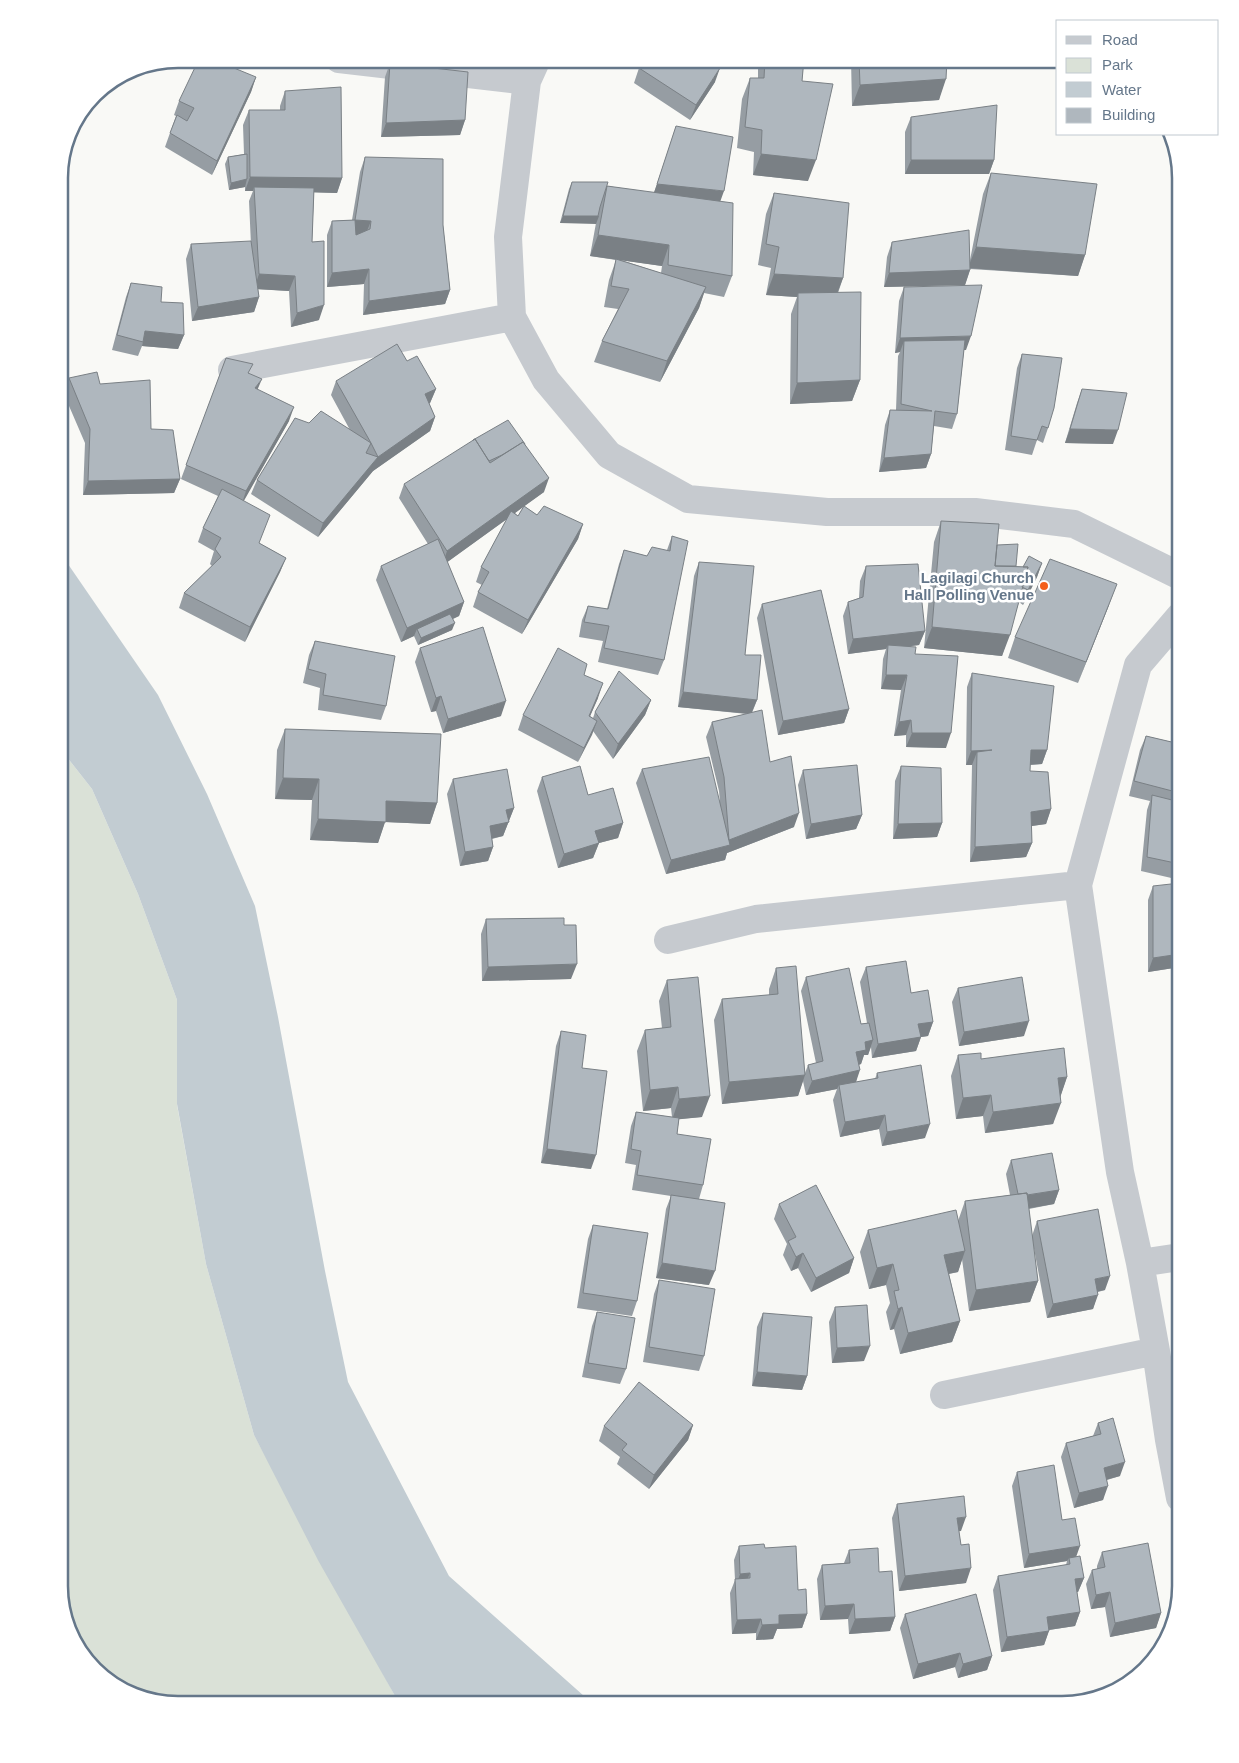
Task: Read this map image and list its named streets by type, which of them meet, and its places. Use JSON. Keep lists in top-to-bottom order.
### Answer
{
  "places": ["Lagilagi Church Hall Polling Venue"],
  "legend": [
    "Road",
    "Park",
    "Water",
    "Building"
  ]
}
